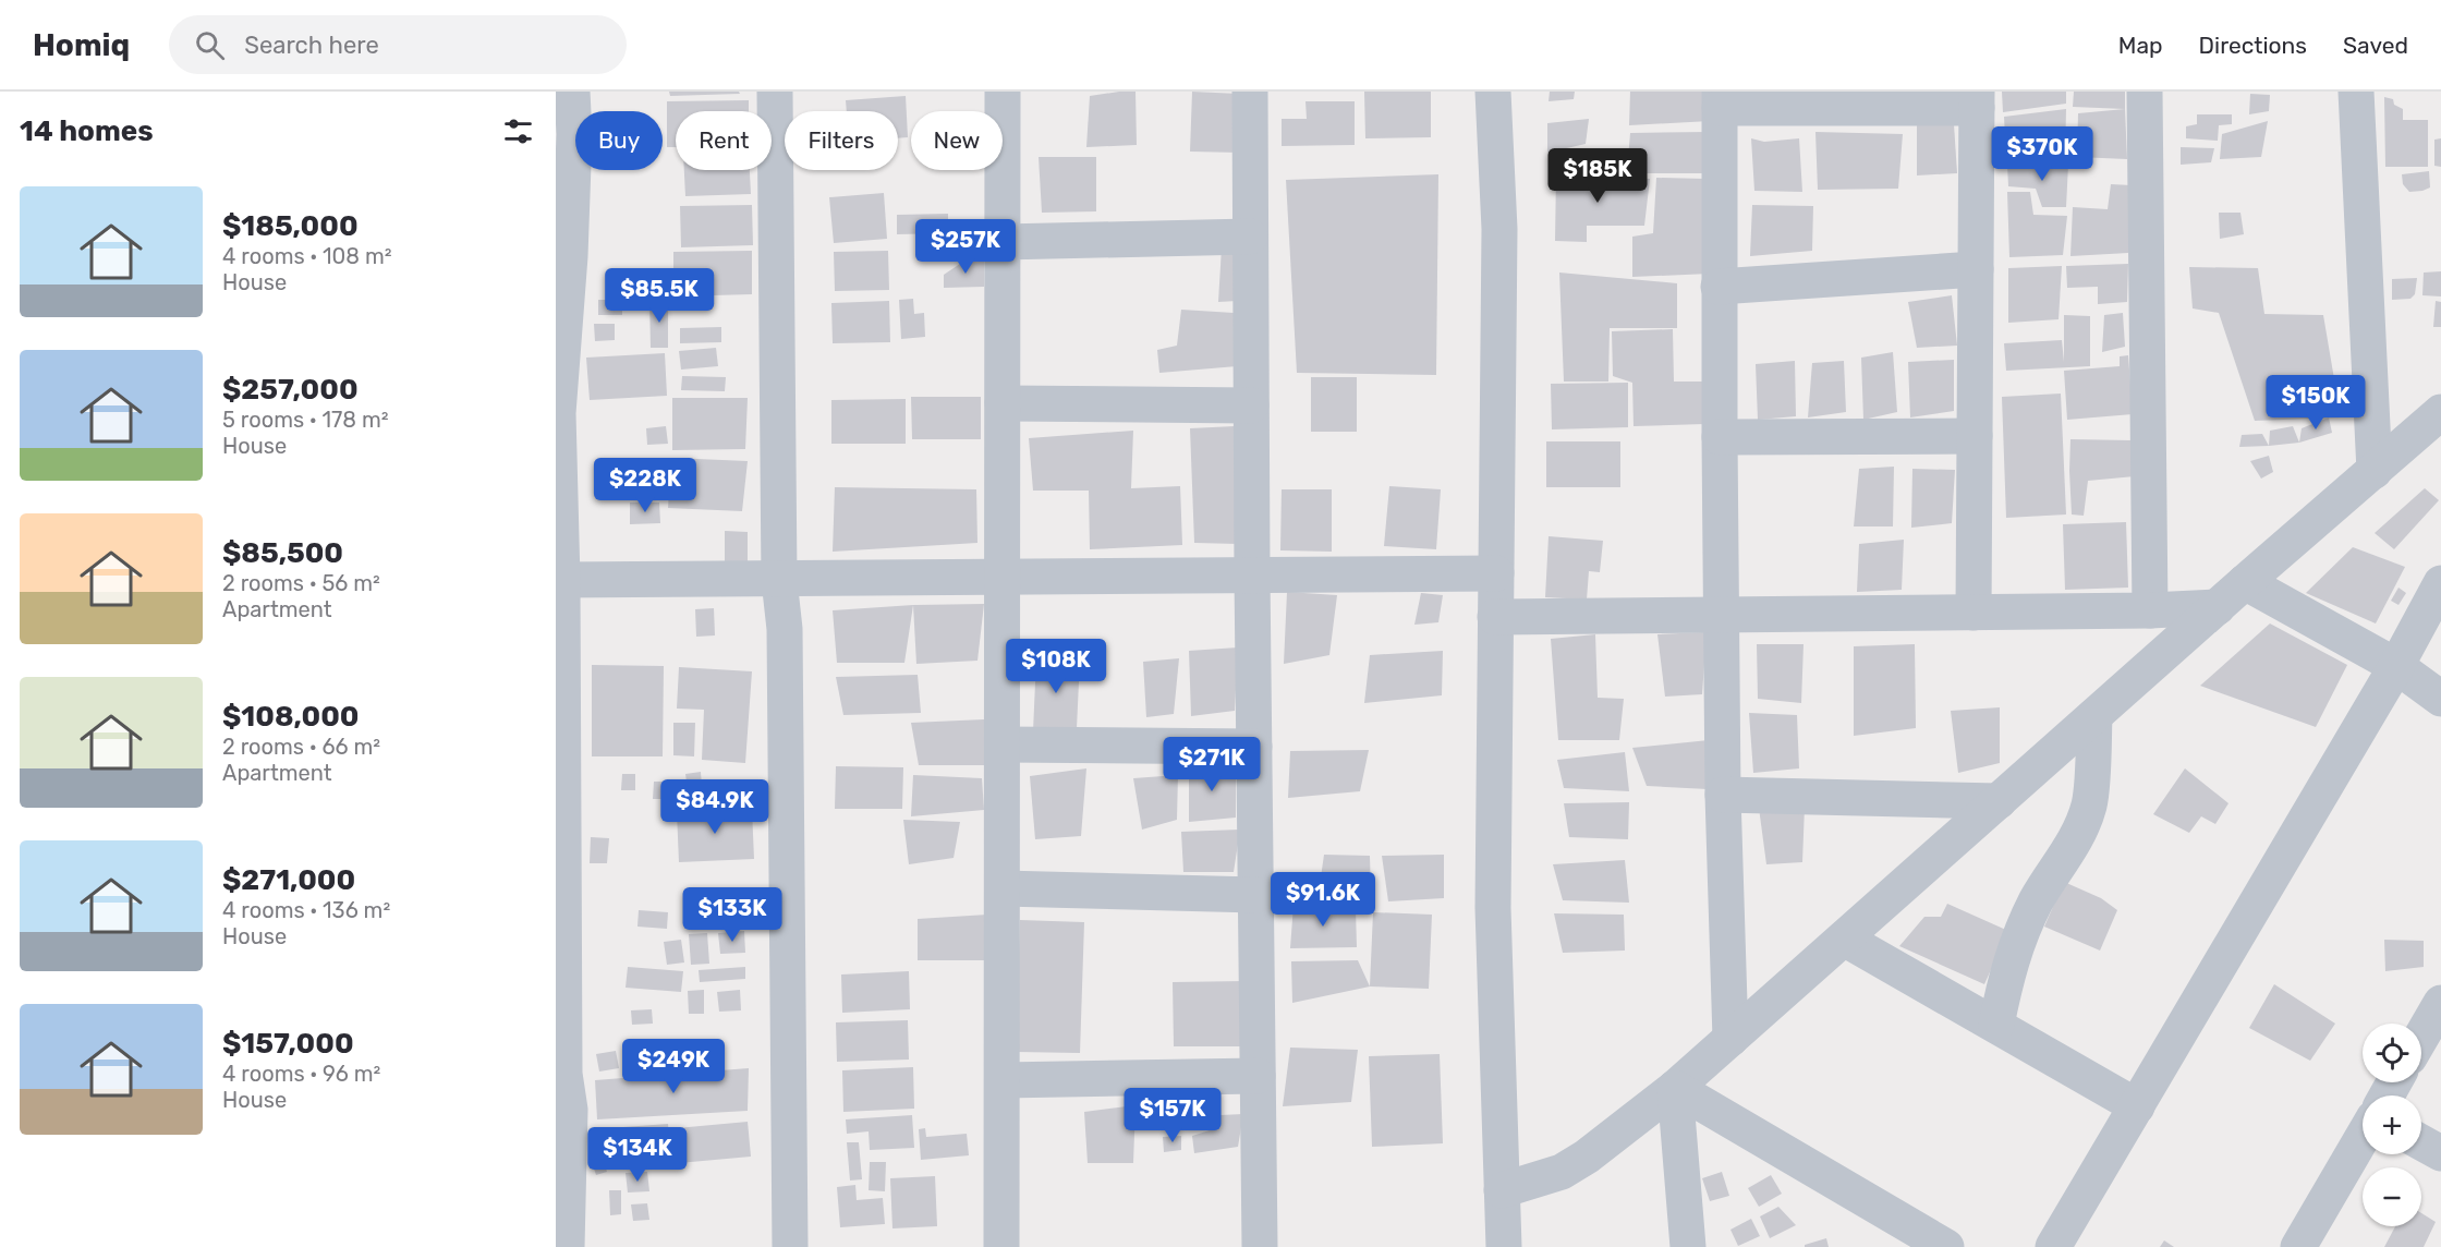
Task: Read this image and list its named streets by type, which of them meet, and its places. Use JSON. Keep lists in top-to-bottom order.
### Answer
{
  "page": {
    "header": "Homiq",
    "search": "Search here",
    "nav": ["Map", "Directions", "Saved"],
    "heading": "14 homes",
    "chip": [
      "Buy",
      "Rent",
      "Filters",
      "New"
    ],
    "price": [
      "$370K",
      "$185K",
      "$257K",
      "$85.5K",
      "$150K",
      "$228K",
      "$108K",
      "$271K",
      "$84.9K",
      "$91.6K",
      "$133K",
      "$249K",
      "$157K",
      "$134K"
    ],
    "list": [
      {
        "name": "$185,000",
        "note": "4 rooms · 108 m² · House"
      },
      {
        "name": "$257,000",
        "note": "5 rooms · 178 m² · House"
      },
      {
        "name": "$85,500",
        "note": "2 rooms · 56 m² · Apartment"
      },
      {
        "name": "$108,000",
        "note": "2 rooms · 66 m² · Apartment"
      },
      {
        "name": "$271,000",
        "note": "4 rooms · 136 m² · House"
      },
      {
        "name": "$157,000",
        "note": "4 rooms · 96 m² · House"
      }
    ],
    "map_buttons": ["+", "−"]
  }
}
